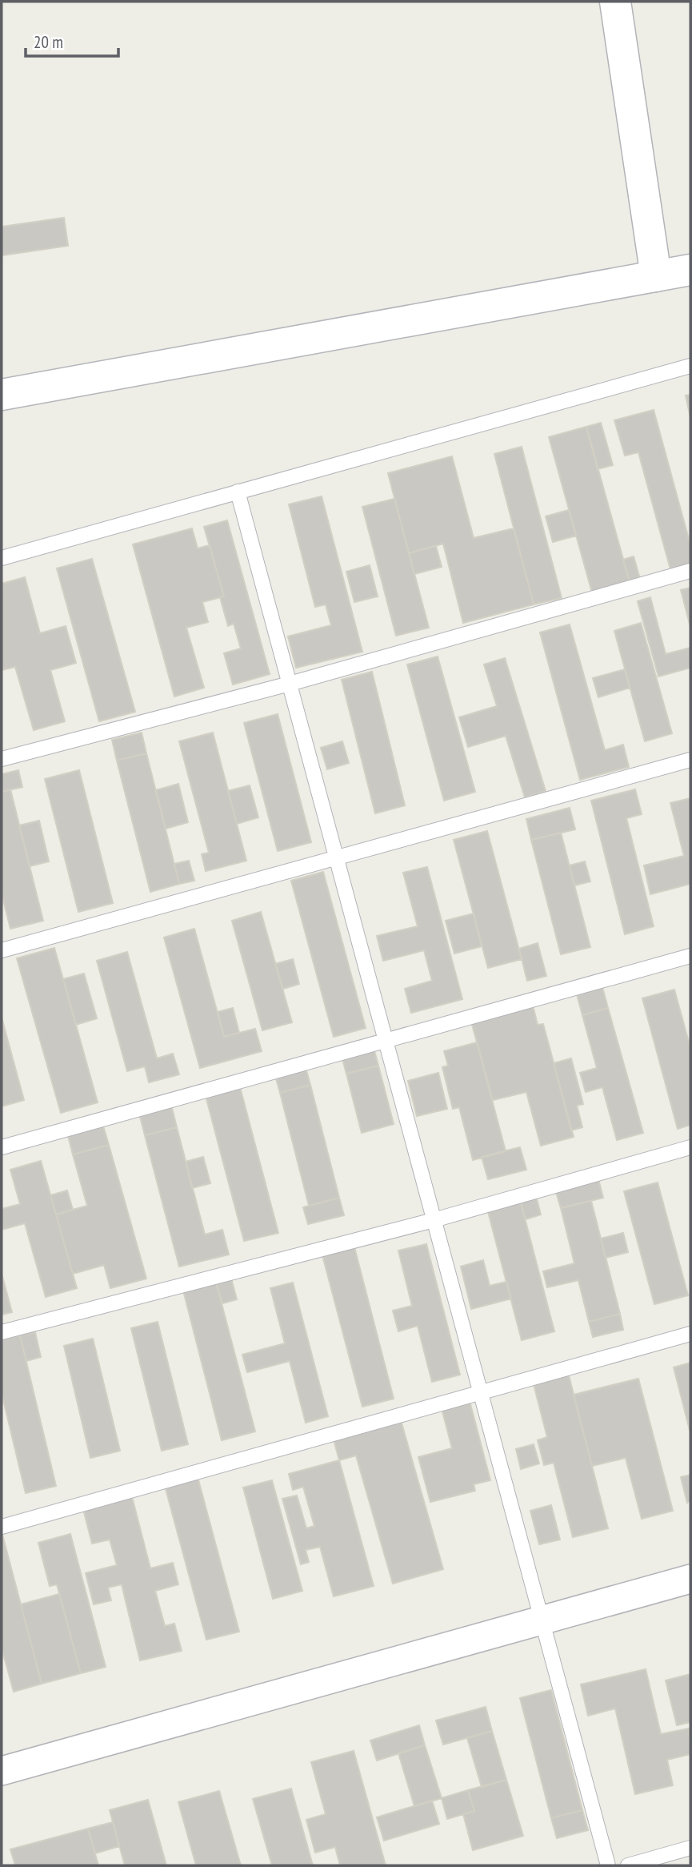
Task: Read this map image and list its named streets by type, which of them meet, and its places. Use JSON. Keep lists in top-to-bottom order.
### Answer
{
  "scale_bar": "20 m"
}
